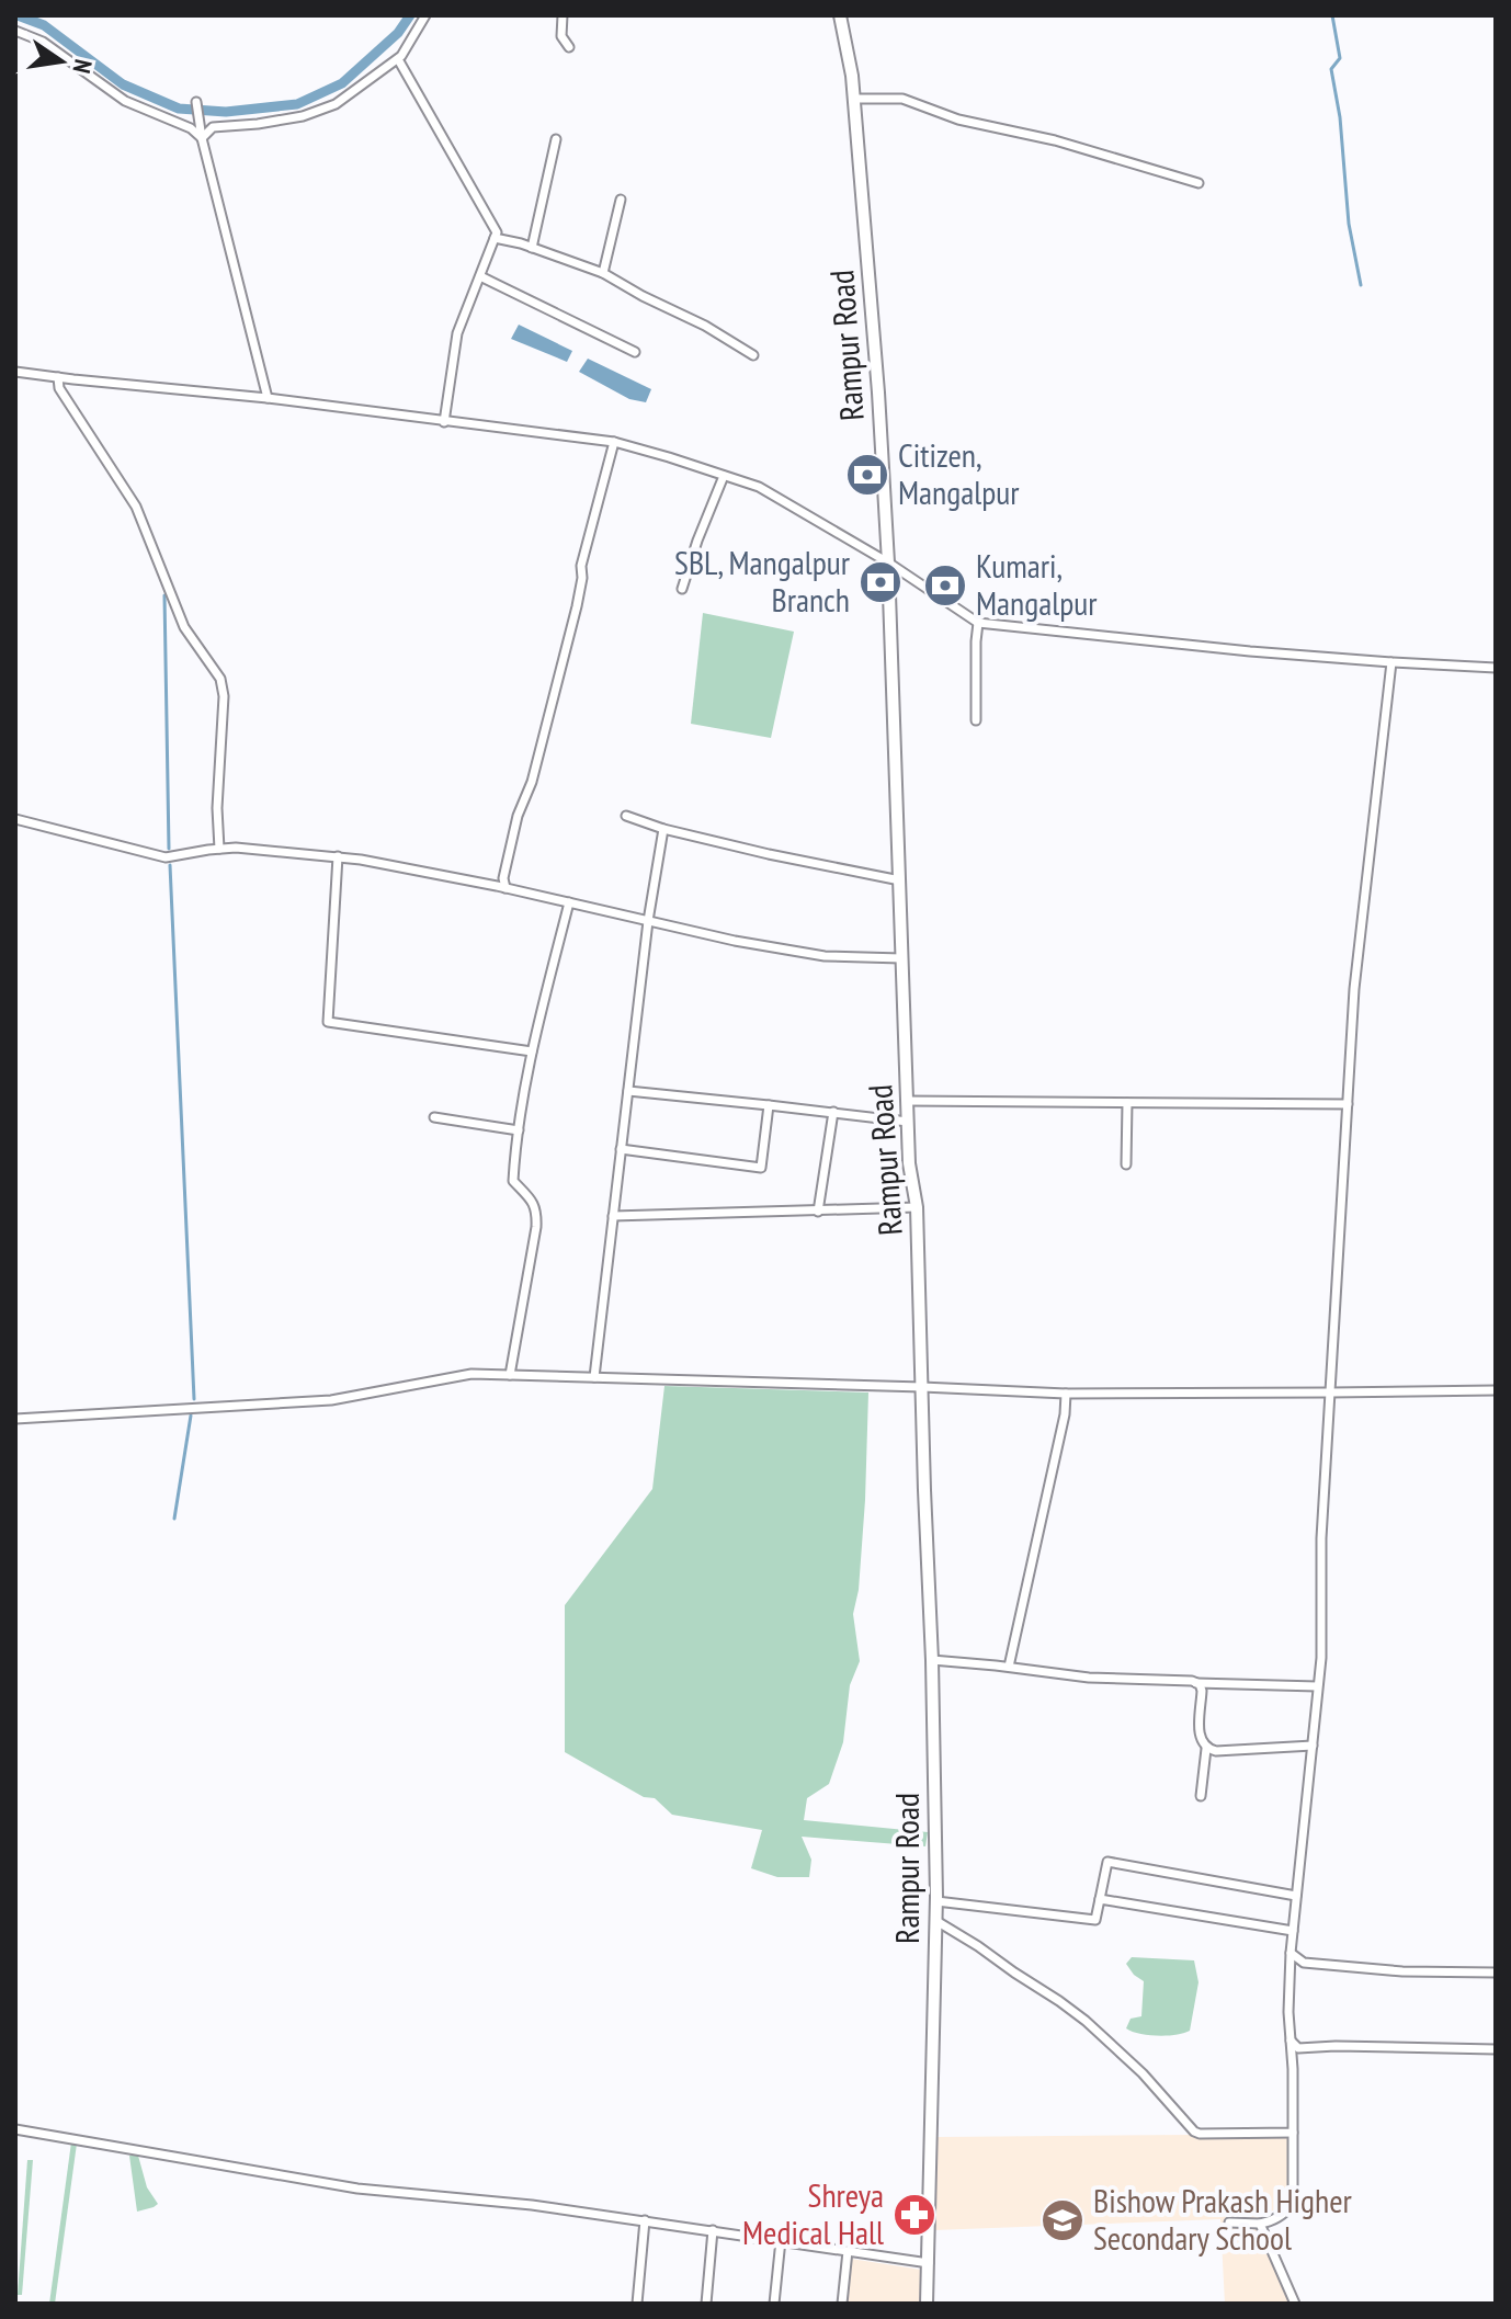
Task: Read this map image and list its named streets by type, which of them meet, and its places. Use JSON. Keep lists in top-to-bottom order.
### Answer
{
  "streets": {
    "main road": ["Rampur Road"]
  },
  "places": {
    "bank": ["Citizen, Mangalpur", "SBL, Mangalpur Branch", "Kumari, Mangalpur"],
    "pharmacy": ["Shreya Medical Hall"],
    "school or university": ["Bishow Prakash Higher Secondary School"]
  },
  "north": "right"
}
